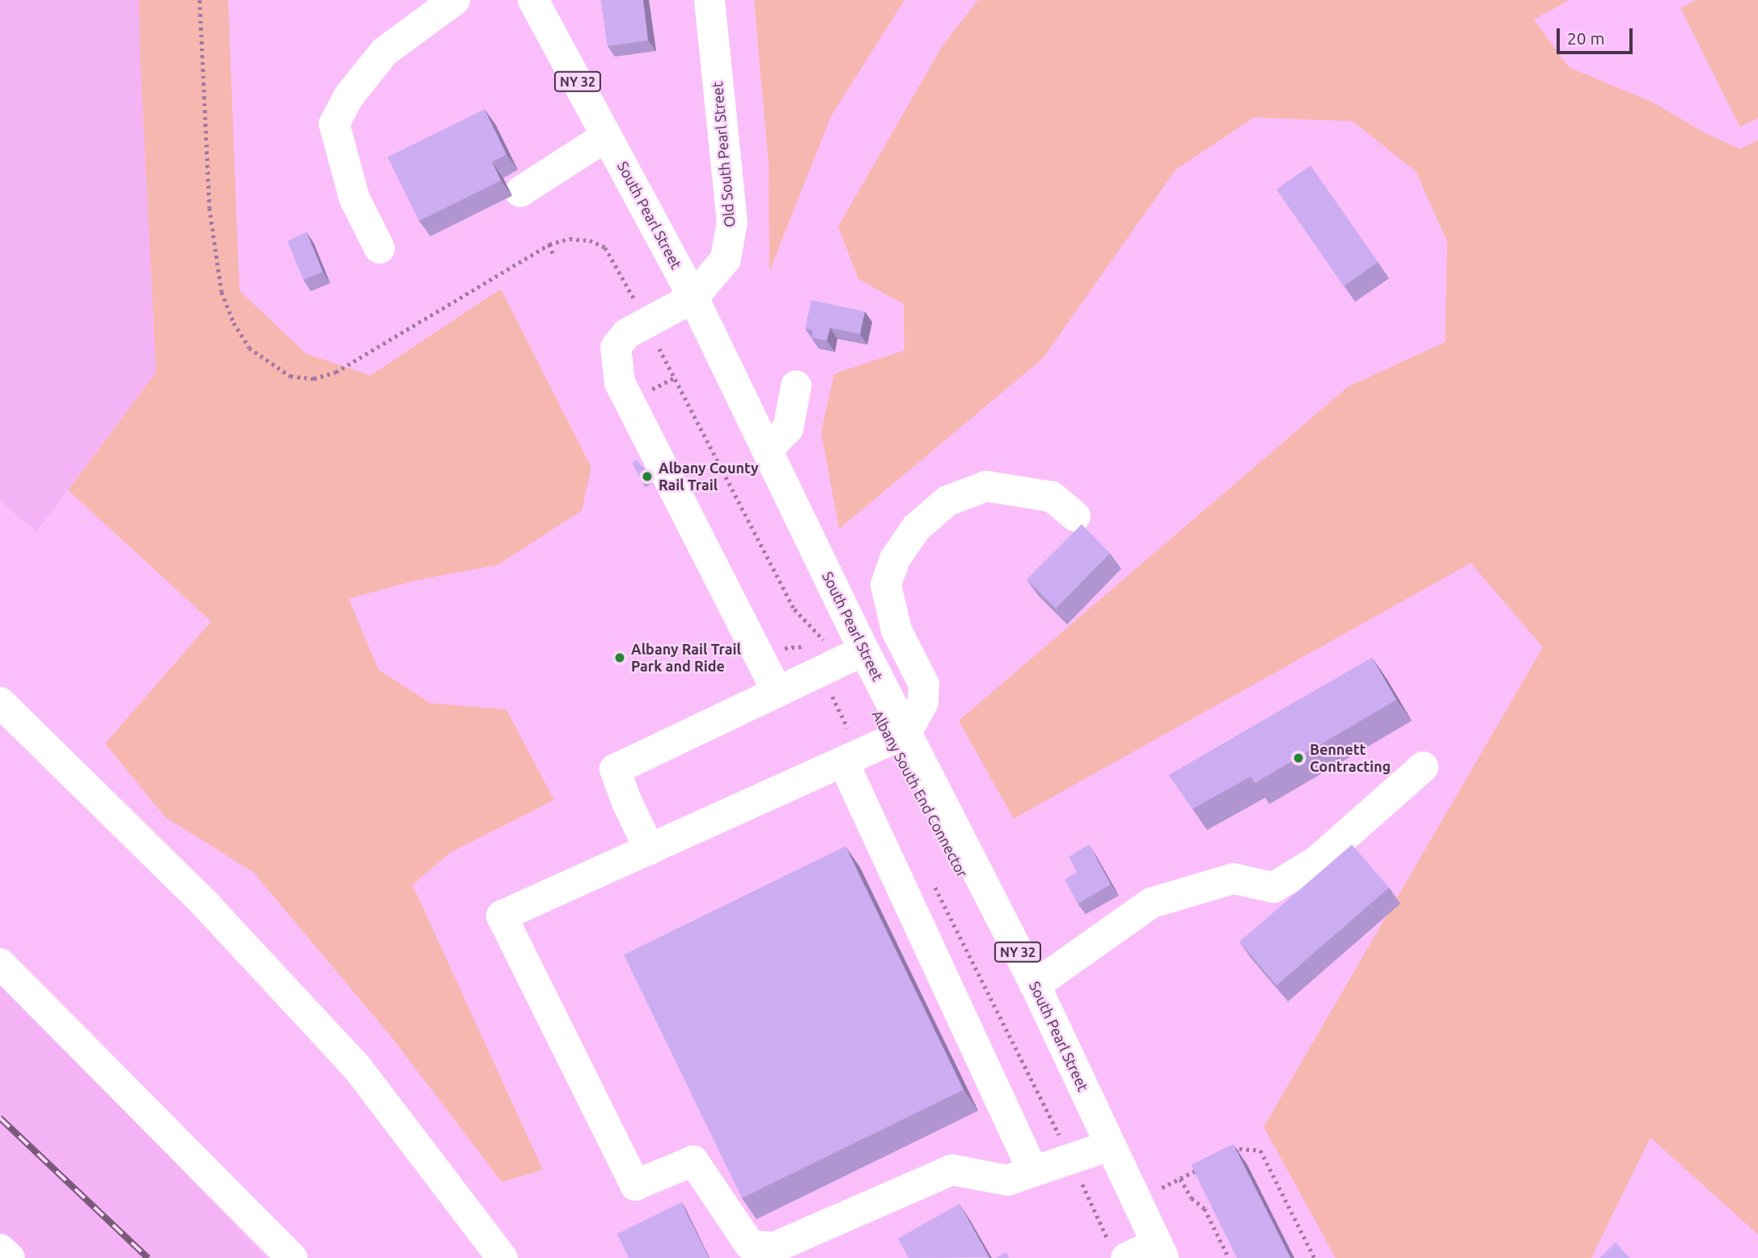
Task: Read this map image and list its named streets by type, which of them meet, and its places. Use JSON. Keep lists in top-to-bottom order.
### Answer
{
  "streets": {
    "main road": ["NY 32", "Old South Pearl Street", "South Pearl Street"]
  },
  "crossings": [
    ["Old South Pearl Street", "South Pearl Street"]
  ],
  "places": ["Albany County Rail Trail", "Albany Rail Trail Park and Ride", "Bennett Contracting"],
  "scale_bar": "20 m"
}
